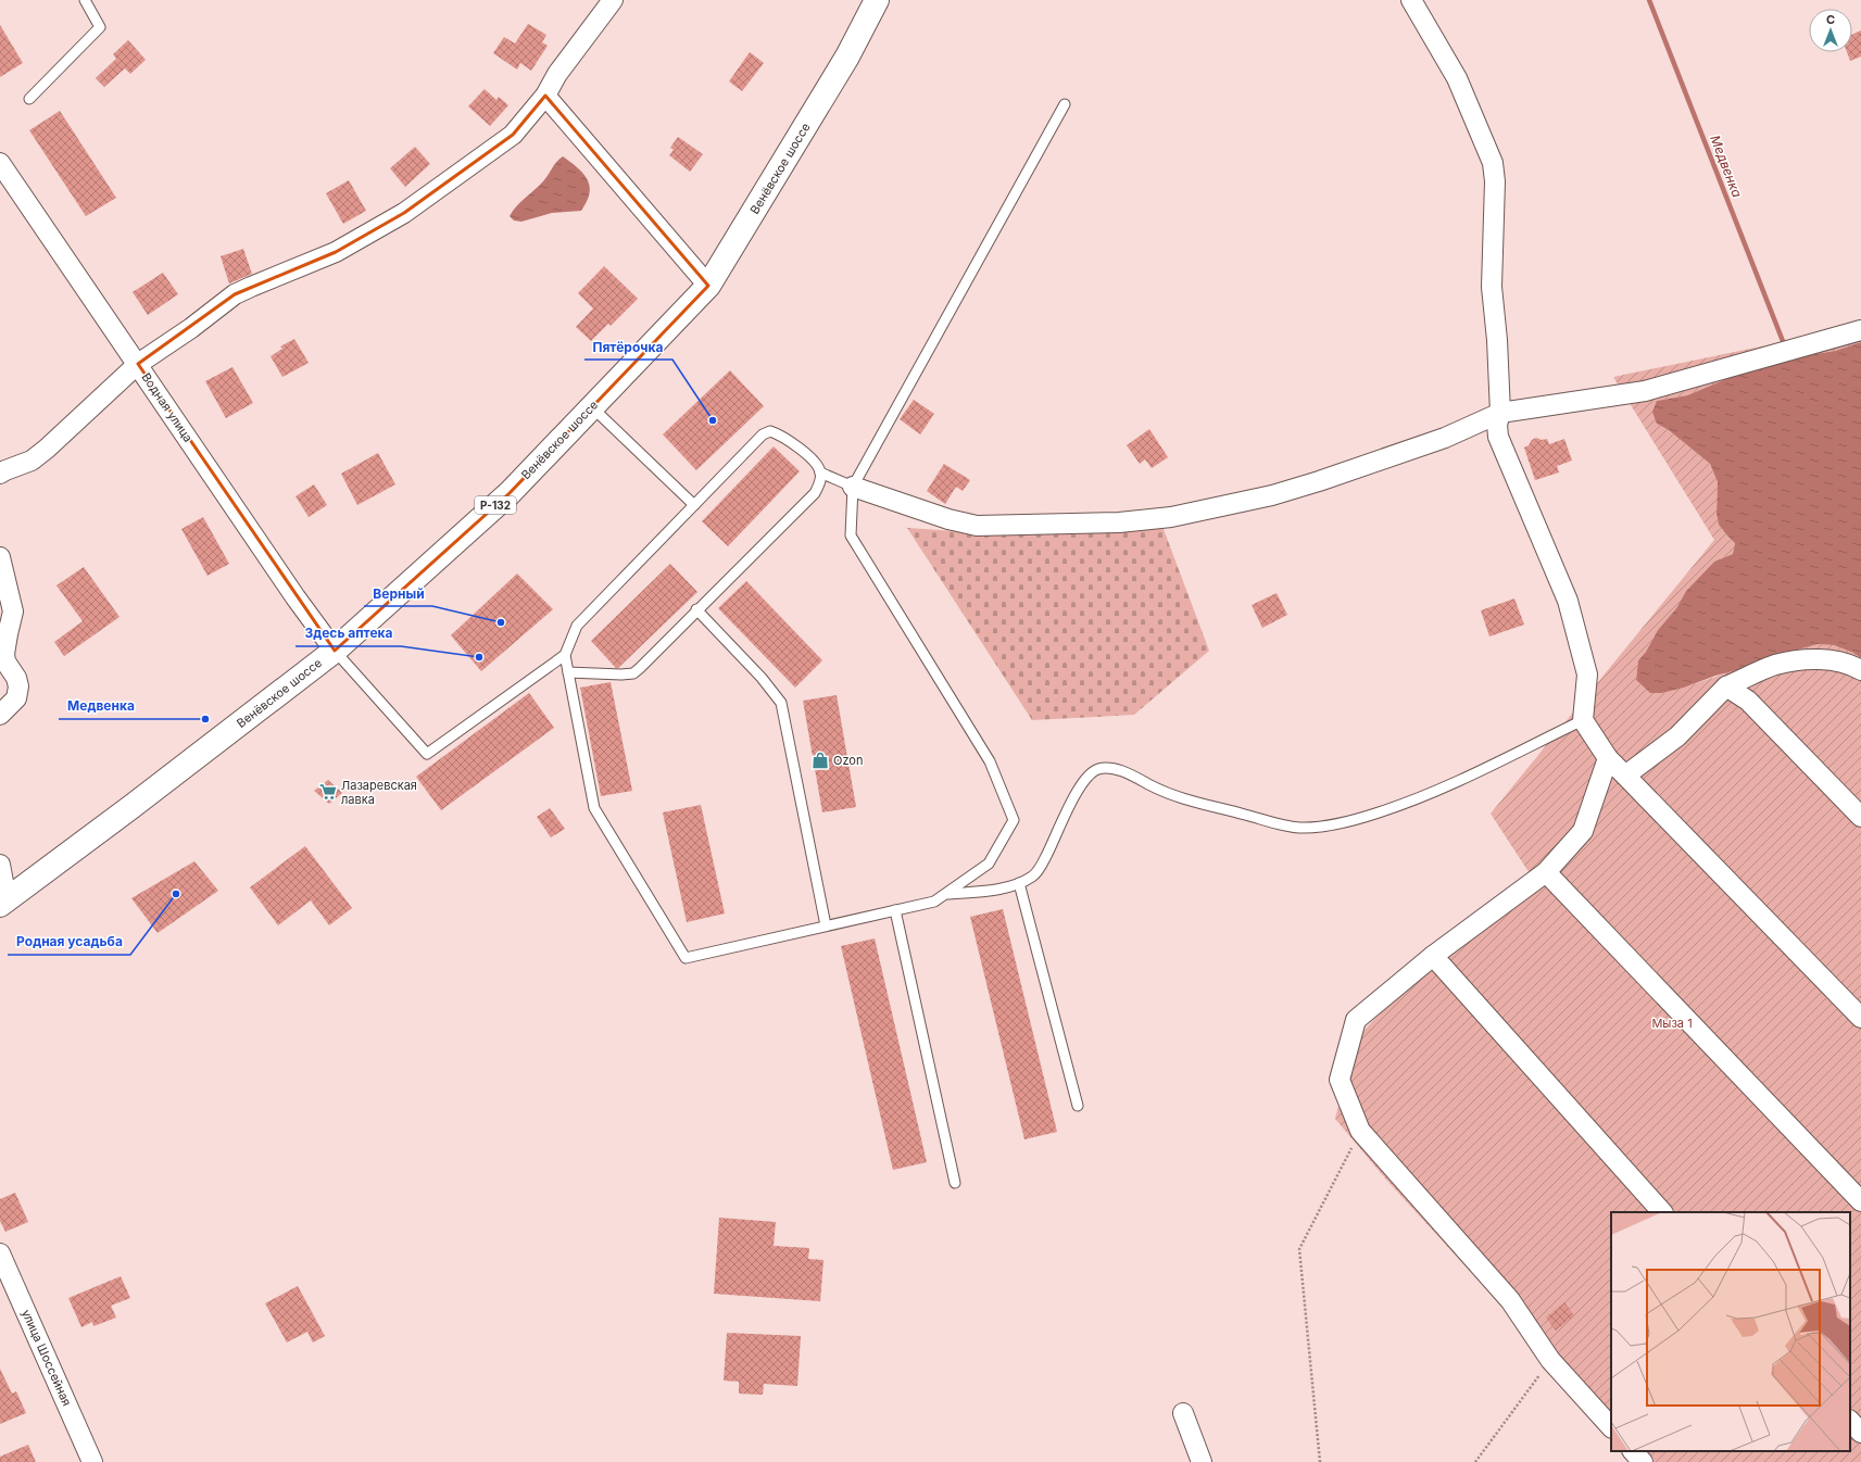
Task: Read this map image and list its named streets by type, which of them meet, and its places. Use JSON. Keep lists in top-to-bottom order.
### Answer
{
  "streets": {
    "main road": ["Венёвское шоссе", "Р-132"],
    "street": ["Водная улица", "улица Шоссейная"]
  },
  "crossings": [
    ["Венёвское шоссе", "Водная улица"]
  ],
  "water": ["Медвенка"],
  "parks": ["Мыза 1"],
  "places": {
    "other": [
      "Пятёрочка",
      "Верный",
      "Здесь аптека",
      "Медвенка",
      "Родная усадьба"
    ],
    "shop": ["Ozon"],
    "supermarket": ["Лазаревская лавка"]
  },
  "north": "top"
}
